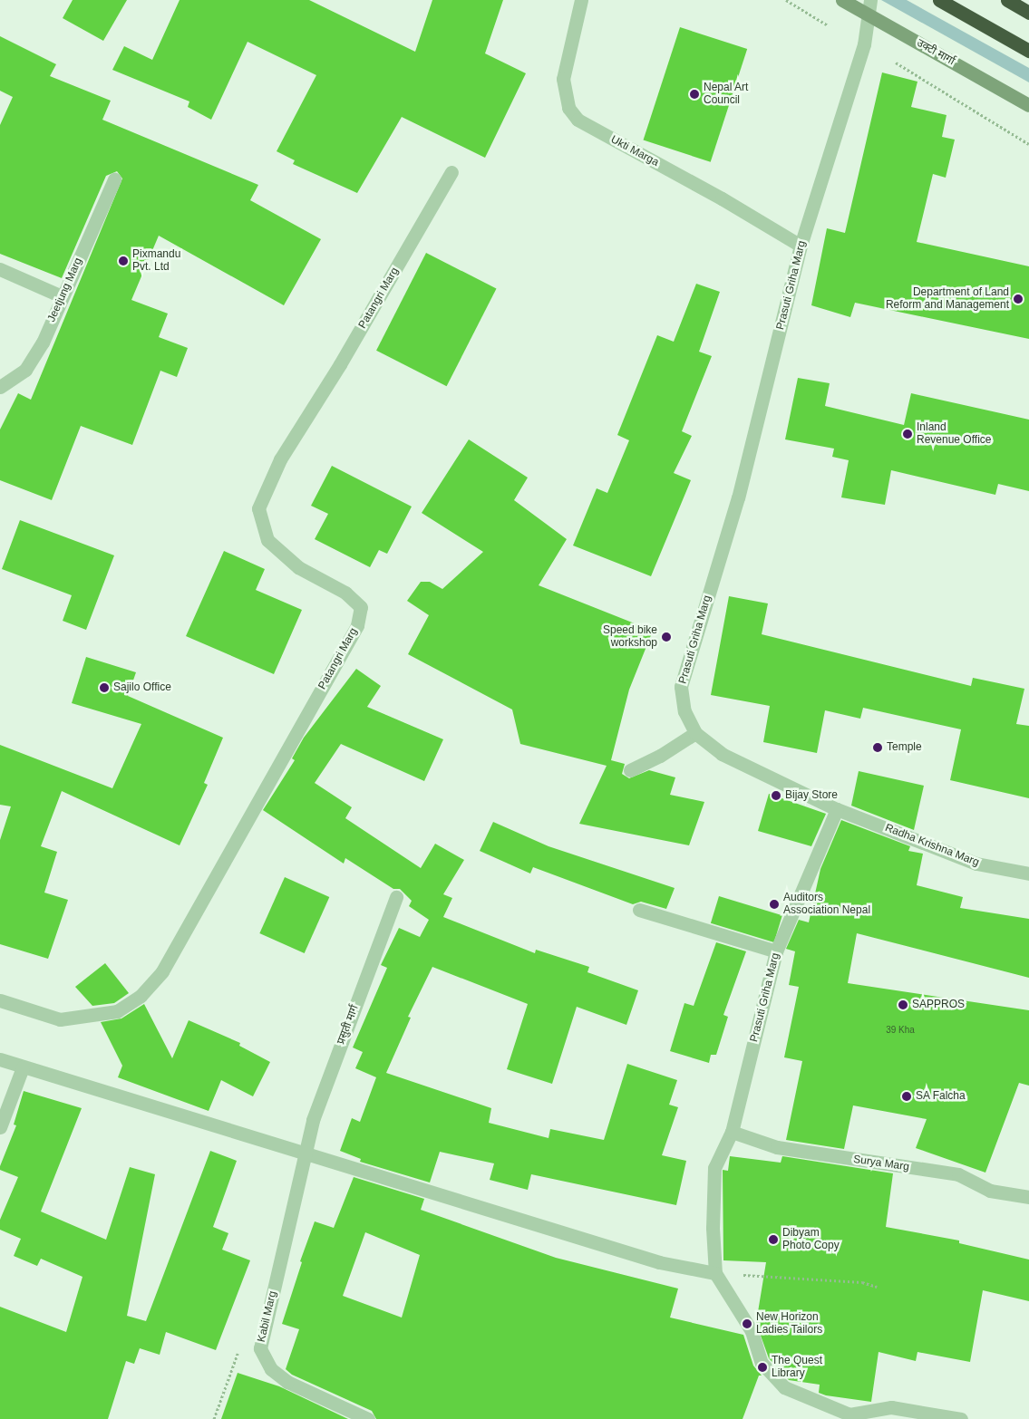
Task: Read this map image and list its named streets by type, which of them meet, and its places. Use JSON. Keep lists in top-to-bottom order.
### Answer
{
  "streets": {
    "street": [
      "उक्टी मार्गा",
      "Ukti Marga",
      "Prasuti Griha Marg",
      "Jeetjung Marg",
      "Patangri Marg",
      "Radha Krishna Marg",
      "प्रसुती मार्ग",
      "Surya Marg",
      "Kabil Marg"
    ]
  },
  "crossings": [
    ["उक्टी मार्गा", "Prasuti Griha Marg"],
    ["Ukti Marga", "Prasuti Griha Marg"],
    ["Prasuti Griha Marg", "Radha Krishna Marg"],
    ["Prasuti Griha Marg", "Surya Marg"],
    ["प्रसुती मार्ग", "Kabil Marg"]
  ],
  "places": [
    "Nepal Art Council",
    "Pixmandu Pvt. Ltd",
    "Department of Land Reform and Management",
    "Inland Revenue Office",
    "Speed bike workshop",
    "Sajilo Office",
    "Temple",
    "Bijay Store",
    "Auditors Association Nepal",
    "SAPPROS",
    "SA Falcha",
    "Dibyam Photo Copy",
    "New Horizon Ladies Tailors",
    "The Quest Library"
  ],
  "house_numbers": ["39 Kha"]
}
